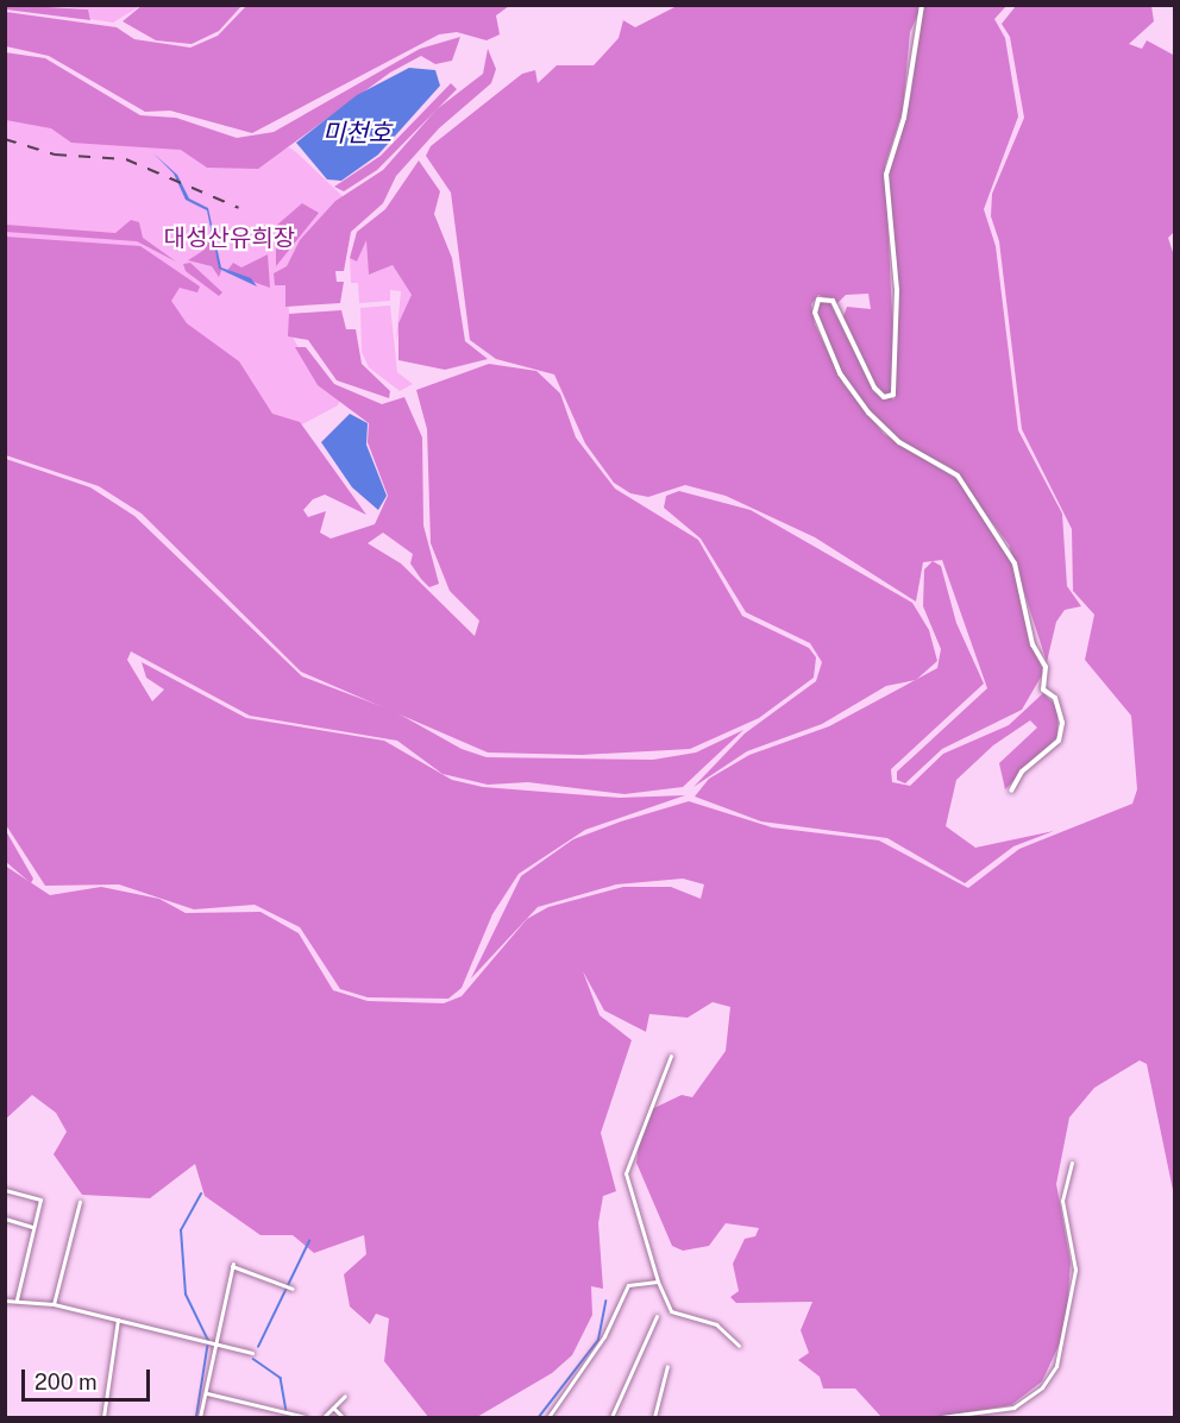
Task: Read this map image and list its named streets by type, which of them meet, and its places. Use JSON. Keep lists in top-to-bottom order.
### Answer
{
  "water": ["미천호"],
  "parks": ["대성산유희장"],
  "scale_bar": "200 m"
}
